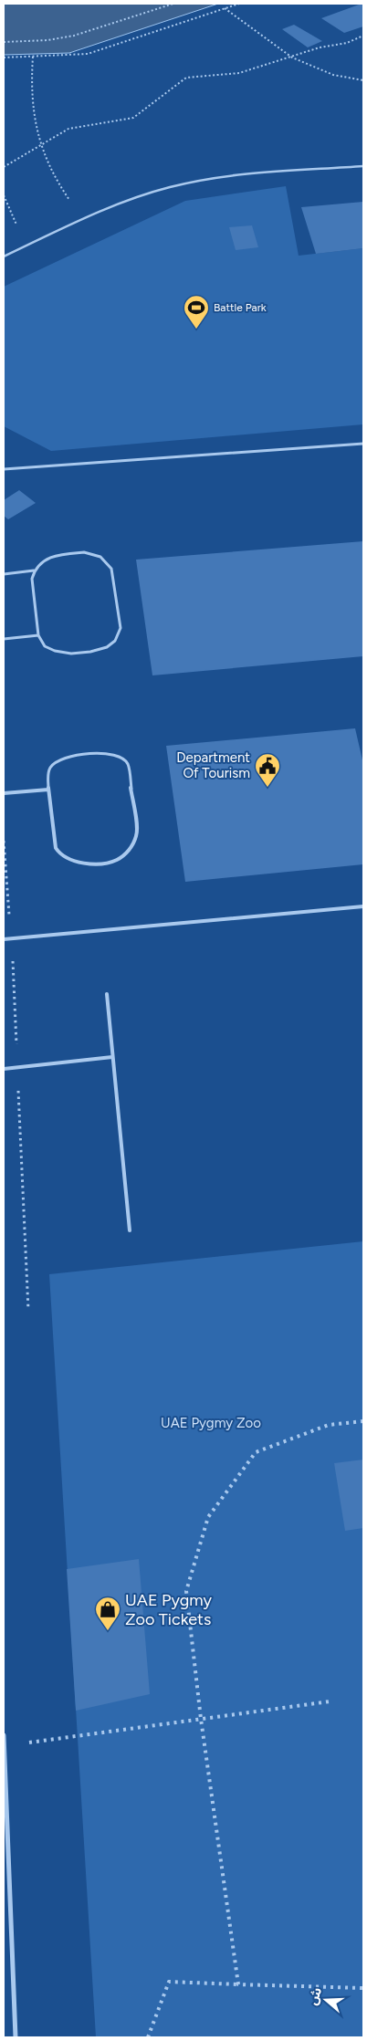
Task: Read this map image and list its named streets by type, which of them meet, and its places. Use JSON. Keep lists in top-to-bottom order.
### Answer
{
  "parks": ["UAE Pygmy Zoo"],
  "places": {
    "sports": ["Battle Park"],
    "public building": ["Department Of Tourism"],
    "shop": ["UAE Pygmy Zoo Tickets"]
  },
  "north": "left"
}
